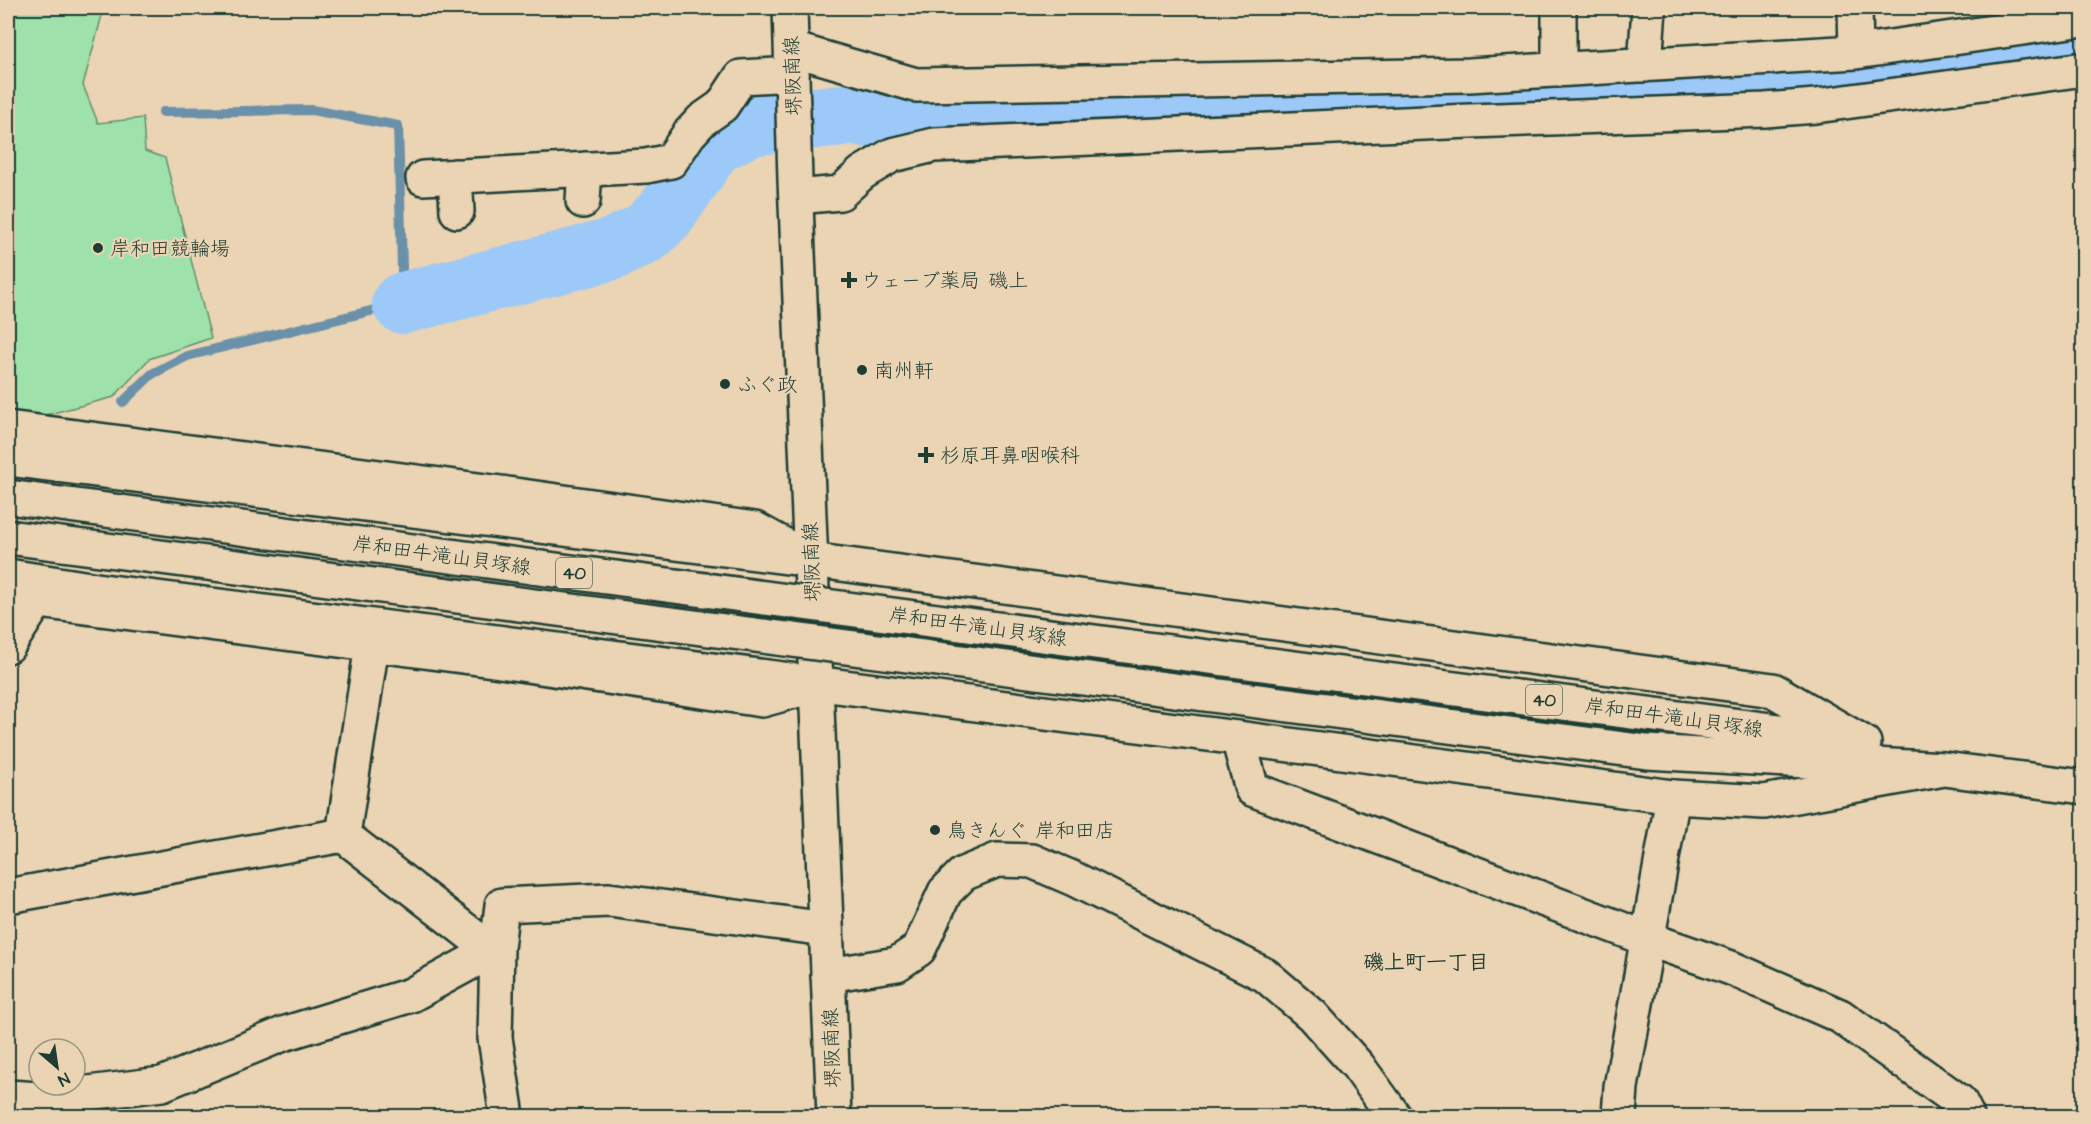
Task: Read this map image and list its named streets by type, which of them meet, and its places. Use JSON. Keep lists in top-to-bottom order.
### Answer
{
  "streets": {
    "main road": ["堺阪南線", "岸和田牛滝山貝塚線", "40"]
  },
  "districts": ["磯上町一丁目"],
  "places": {
    "other": [
      "岸和田競輪場",
      "南州軒",
      "ふぐ政",
      "鳥きんぐ 岸和田店"
    ],
    "health": ["ウェーブ薬局 磯上", "杉原耳鼻咽喉科"]
  },
  "north": "bottom right"
}
